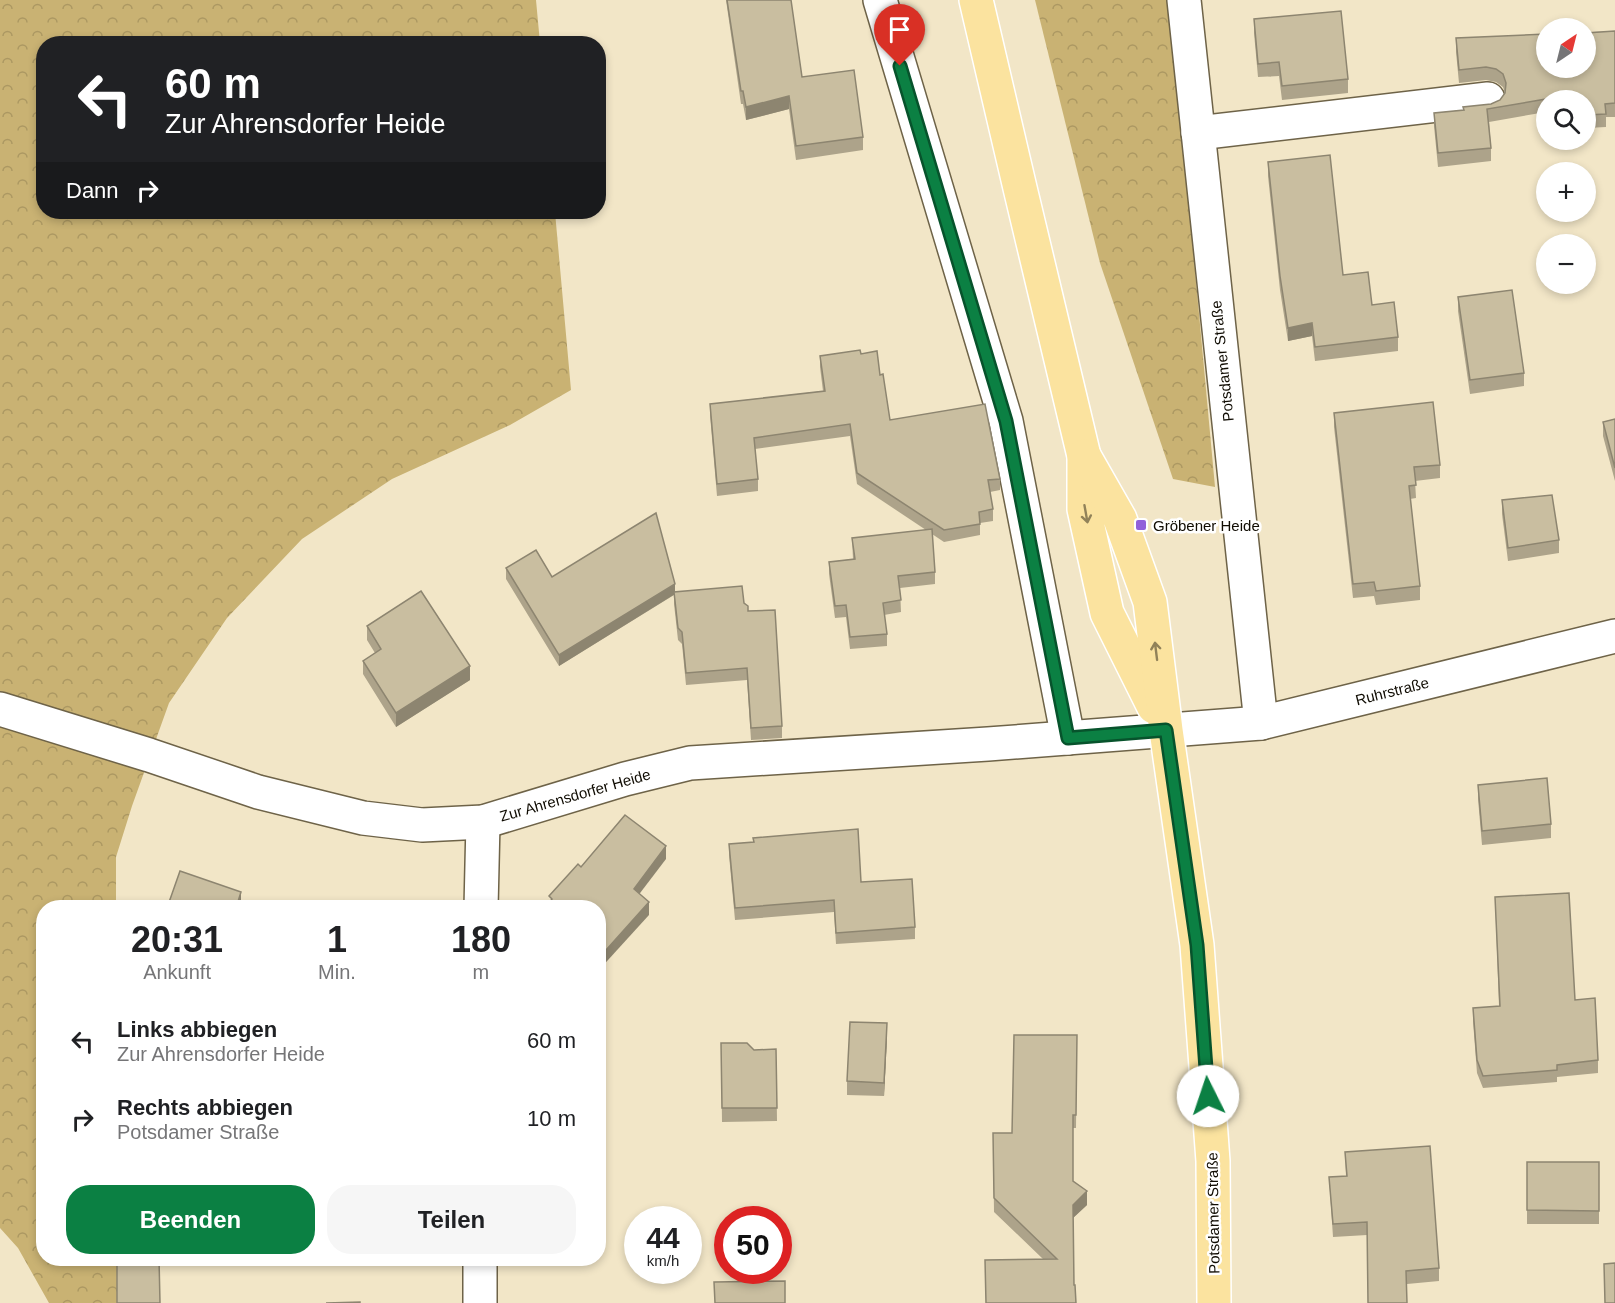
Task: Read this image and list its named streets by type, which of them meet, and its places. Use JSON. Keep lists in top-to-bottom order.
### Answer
{
  "streets": {
    "main road": ["Potsdamer Straße"],
    "street": ["Ruhrstraße", "Zur Ahrensdorfer Heide"]
  },
  "crossings": [
    ["Potsdamer Straße", "Ruhrstraße"],
    ["Potsdamer Straße", "Zur Ahrensdorfer Heide"],
    ["Ruhrstraße", "Zur Ahrensdorfer Heide"]
  ],
  "places": {
    "transit": ["Gröbener Heide"]
  },
  "north": "top right",
  "page": {
    "map_buttons": ["+", "−"],
    "turn": ["60 m", "Zur Ahrensdorfer Heide"],
    "then": "Dann",
    "eta": [
      "20:31",
      "Ankunft",
      "1",
      "Min.",
      "180",
      "m"
    ],
    "list": [
      {
        "name": "Links abbiegen",
        "note": "Zur Ahrensdorfer Heide",
        "value": "60 m"
      },
      {
        "name": "Rechts abbiegen",
        "note": "Potsdamer Straße",
        "value": "10 m"
      }
    ],
    "buttons": ["Beenden", "Teilen"],
    "speed": "44 km/h",
    "limit": "50"
  }
}
